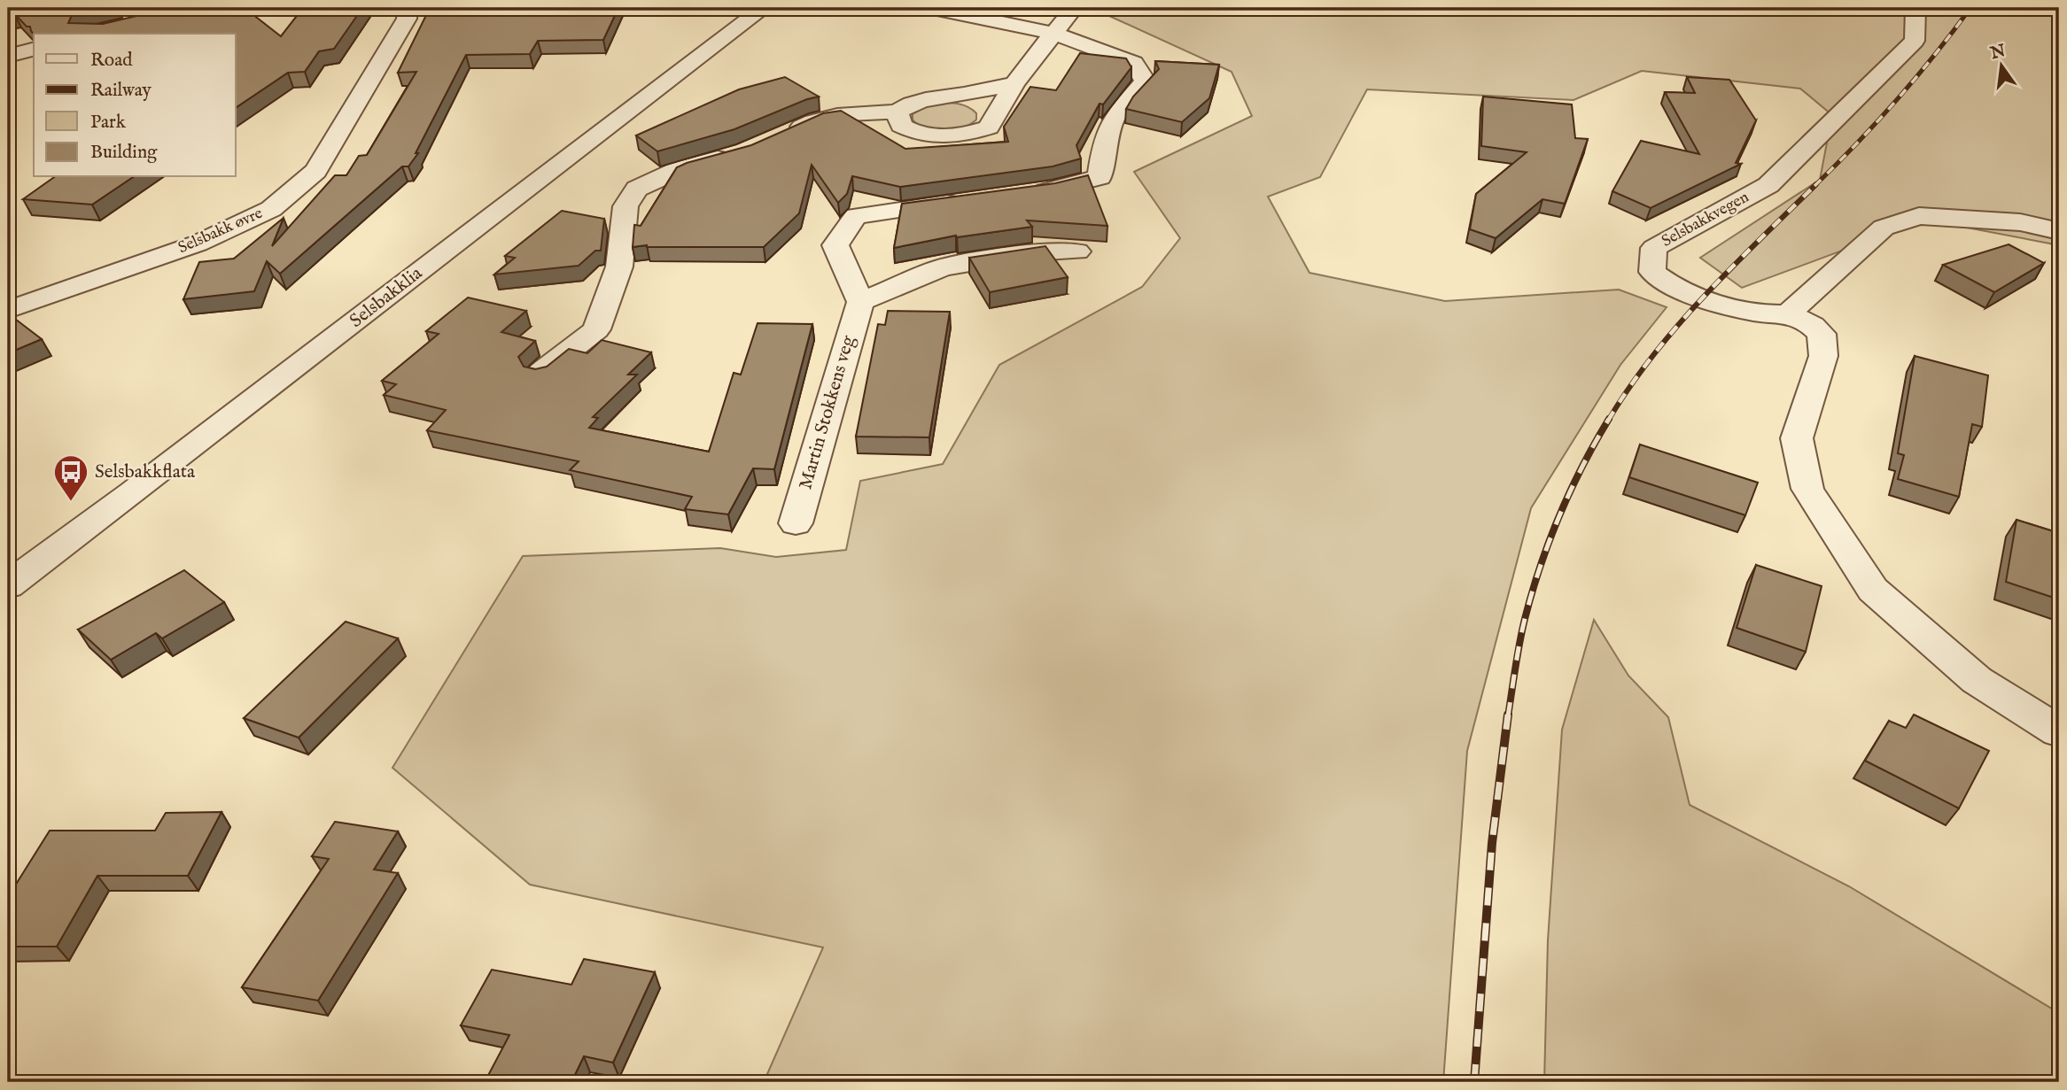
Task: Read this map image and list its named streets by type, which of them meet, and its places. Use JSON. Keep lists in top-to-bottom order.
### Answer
{
  "streets": {
    "street": [
      "Selsbakkvegen",
      "Selsbakk øvre",
      "Selsbakklia",
      "Martin Stokkens veg"
    ]
  },
  "places": {
    "bus stop": ["Selsbakkflata"]
  },
  "legend": [
    "Road",
    "Railway",
    "Park",
    "Building"
  ],
  "north": "top"
}
